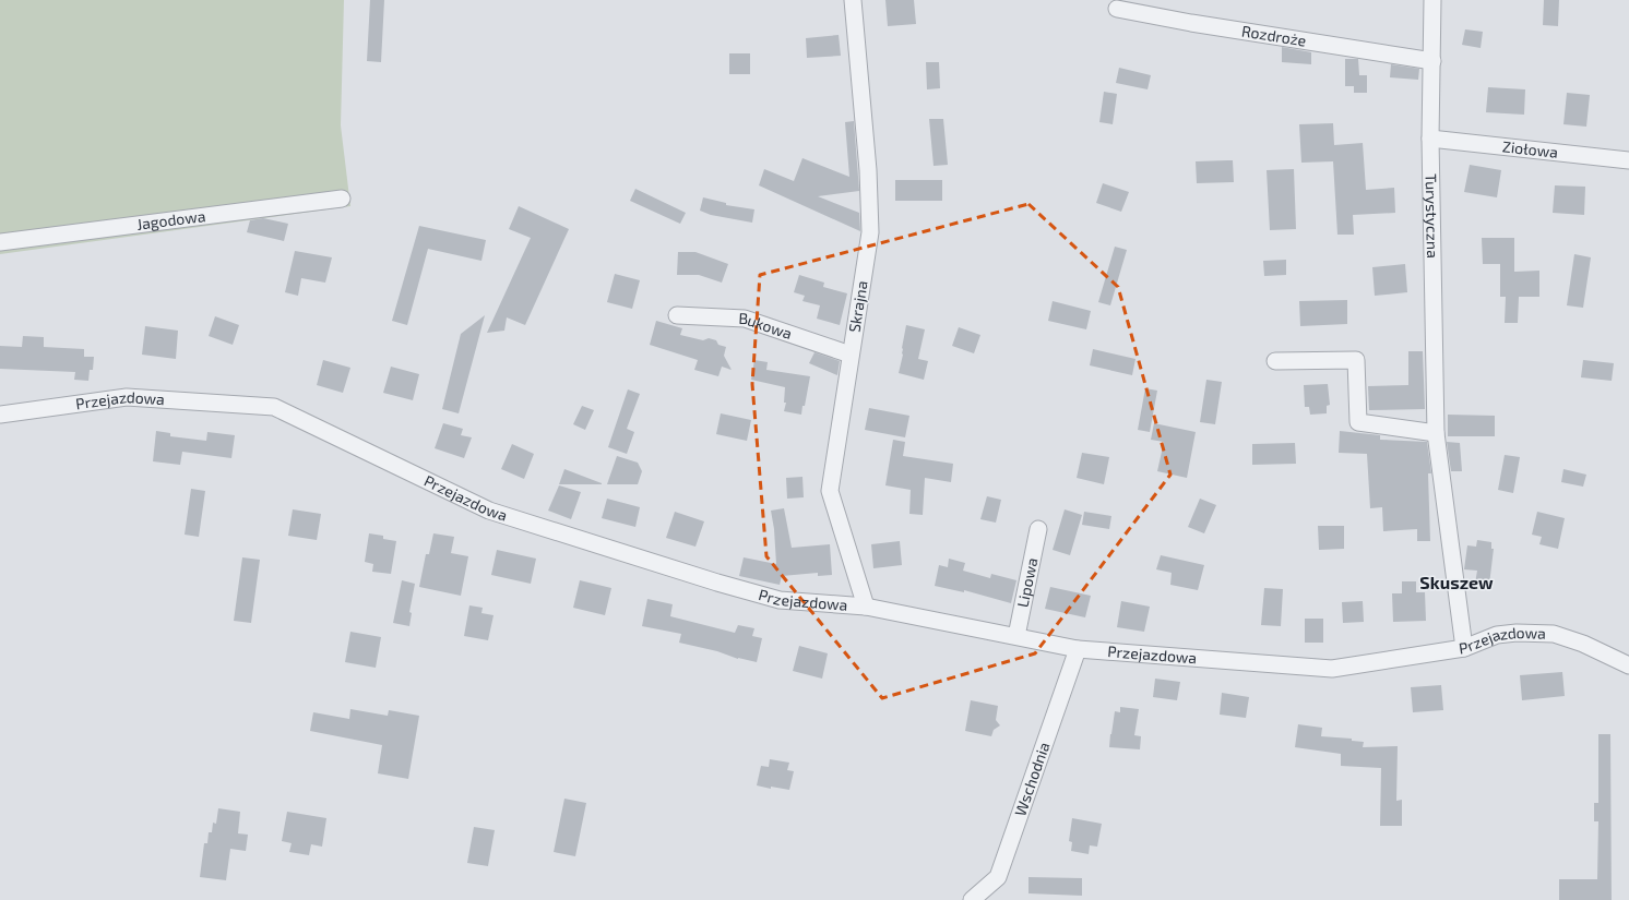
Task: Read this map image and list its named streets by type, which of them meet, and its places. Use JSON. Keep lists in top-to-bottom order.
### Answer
{
  "streets": {
    "street": [
      "Rozdroże",
      "Ziołowa",
      "Turystyczna",
      "Jagodowa",
      "Skrajna",
      "Bukowa",
      "Przejazdowa",
      "Lipowa",
      "Wschodnia"
    ]
  },
  "crossings": [
    ["Rozdroże", "Turystyczna"],
    ["Ziołowa", "Turystyczna"],
    ["Turystyczna", "Przejazdowa"],
    ["Skrajna", "Bukowa"],
    ["Skrajna", "Przejazdowa"],
    ["Przejazdowa", "Lipowa"],
    ["Przejazdowa", "Wschodnia"]
  ],
  "districts": ["Skuszew"]
}
